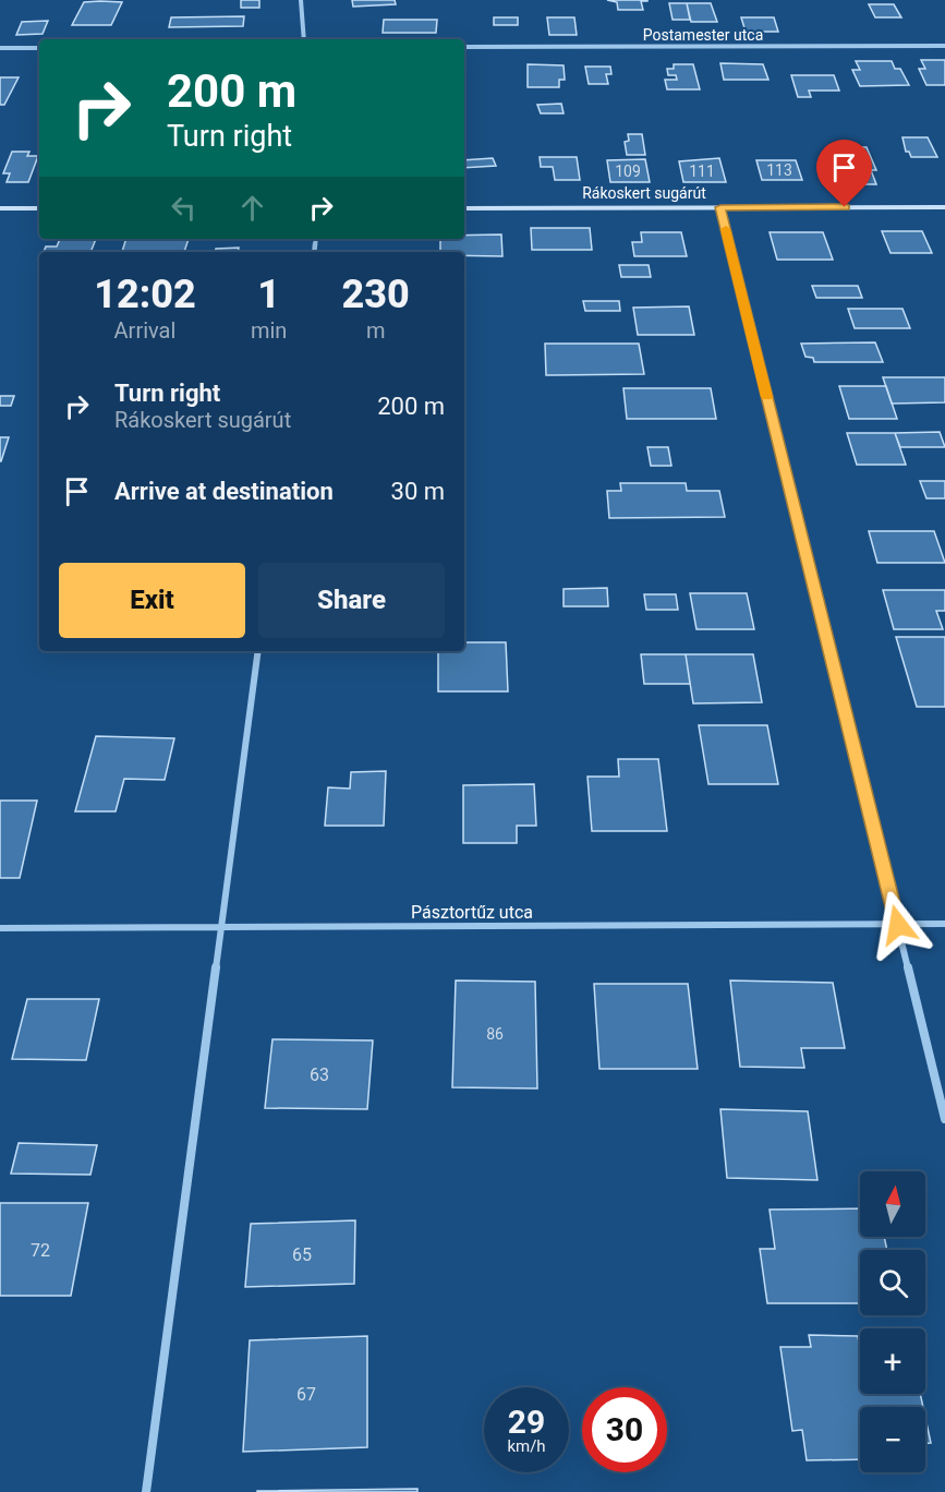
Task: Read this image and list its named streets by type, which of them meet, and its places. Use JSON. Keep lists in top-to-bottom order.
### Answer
{
  "streets": {
    "street": ["Postamester utca", "Rákoskert sugárút", "Pásztortűz utca"]
  },
  "house_numbers": [
    "113",
    "109",
    "111",
    "86",
    "63",
    "72",
    "65",
    "67"
  ],
  "north": "top",
  "page": {
    "turn": ["200 m", "Turn right"],
    "eta": [
      "12:02",
      "Arrival",
      "1",
      "min",
      "230",
      "m"
    ],
    "list": [
      {
        "name": "Turn right",
        "note": "Rákoskert sugárút",
        "value": "200 m"
      },
      {
        "name": "Arrive at destination",
        "value": "30 m"
      }
    ],
    "buttons": ["Exit", "Share"],
    "map_buttons": ["+", "−"],
    "speed": "29 km/h",
    "limit": "30"
  }
}
